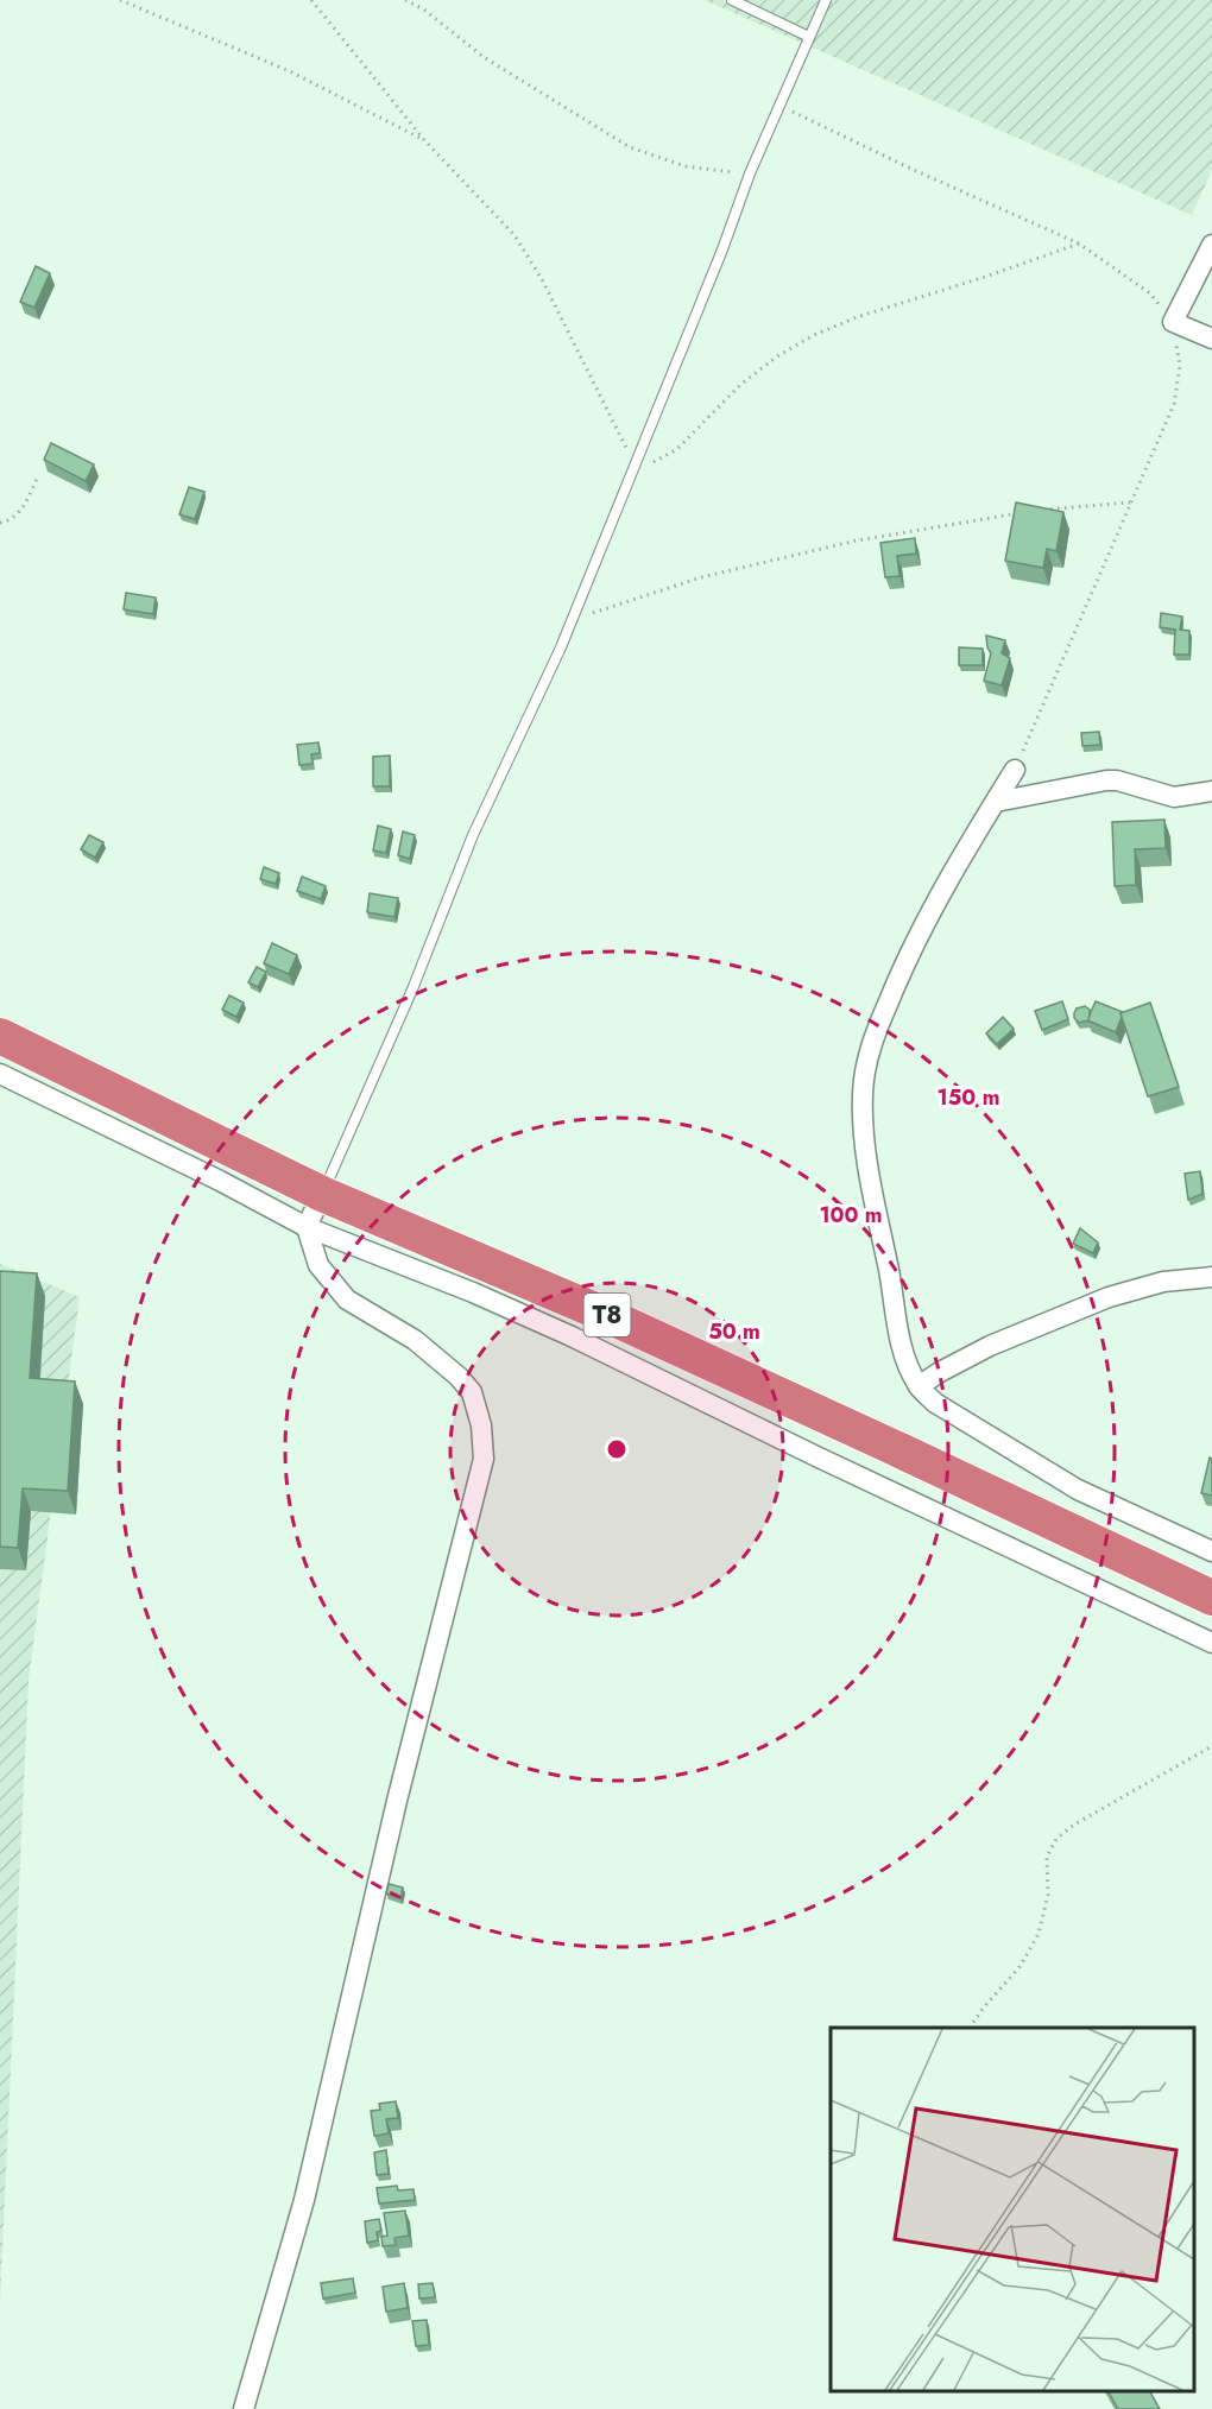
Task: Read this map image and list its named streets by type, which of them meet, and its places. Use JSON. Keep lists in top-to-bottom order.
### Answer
{
  "streets": {
    "highway": ["T8"]
  },
  "rings": ["150 m", "100 m", "50 m"]
}
